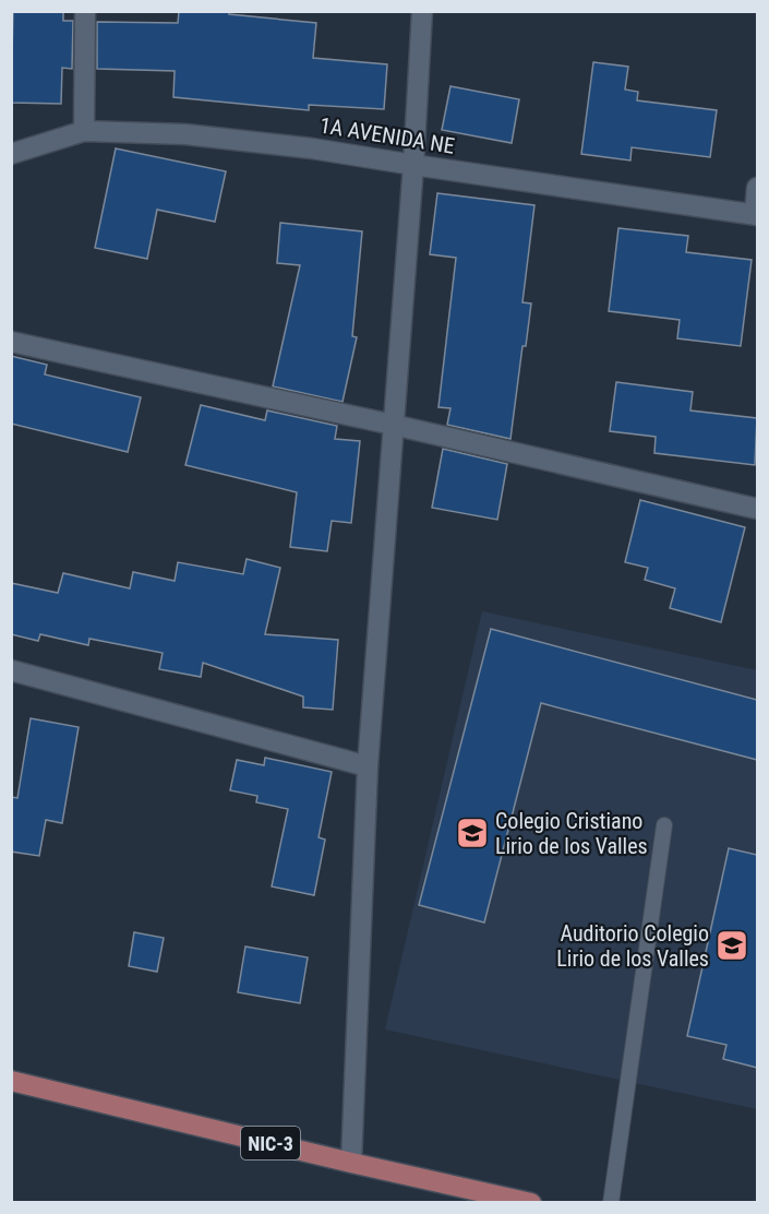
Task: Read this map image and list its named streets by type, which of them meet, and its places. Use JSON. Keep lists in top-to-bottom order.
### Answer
{
  "streets": {
    "main road": ["NIC-3"],
    "street": ["1A AVENIDA NE"]
  },
  "places": {
    "school or university": ["Colegio Cristiano Lirio de los Valles", "Auditorio Colegio Lirio de los Valles"]
  }
}
